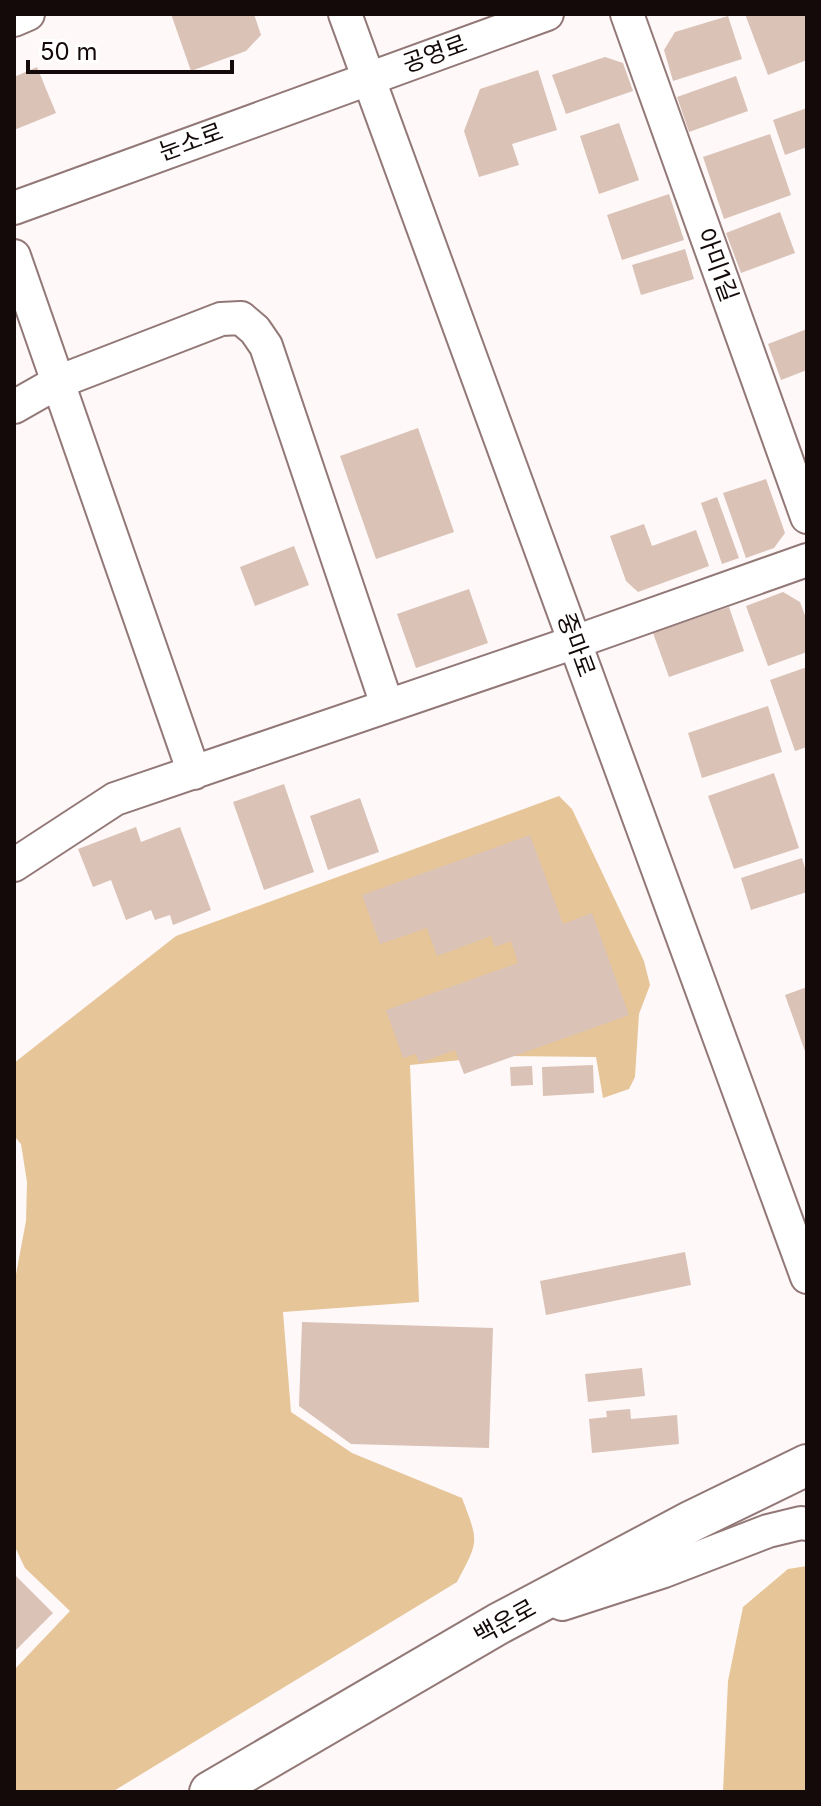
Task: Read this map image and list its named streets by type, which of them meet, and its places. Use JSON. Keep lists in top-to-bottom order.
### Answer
{
  "streets": {
    "main road": ["백운로"],
    "street": [
      "공영로",
      "눈소로",
      "아미1길",
      "중마로"
    ]
  },
  "crossings": [
    ["공영로", "눈소로"],
    ["공영로", "중마로"],
    ["눈소로", "중마로"]
  ],
  "scale_bar": "50 m"
}
